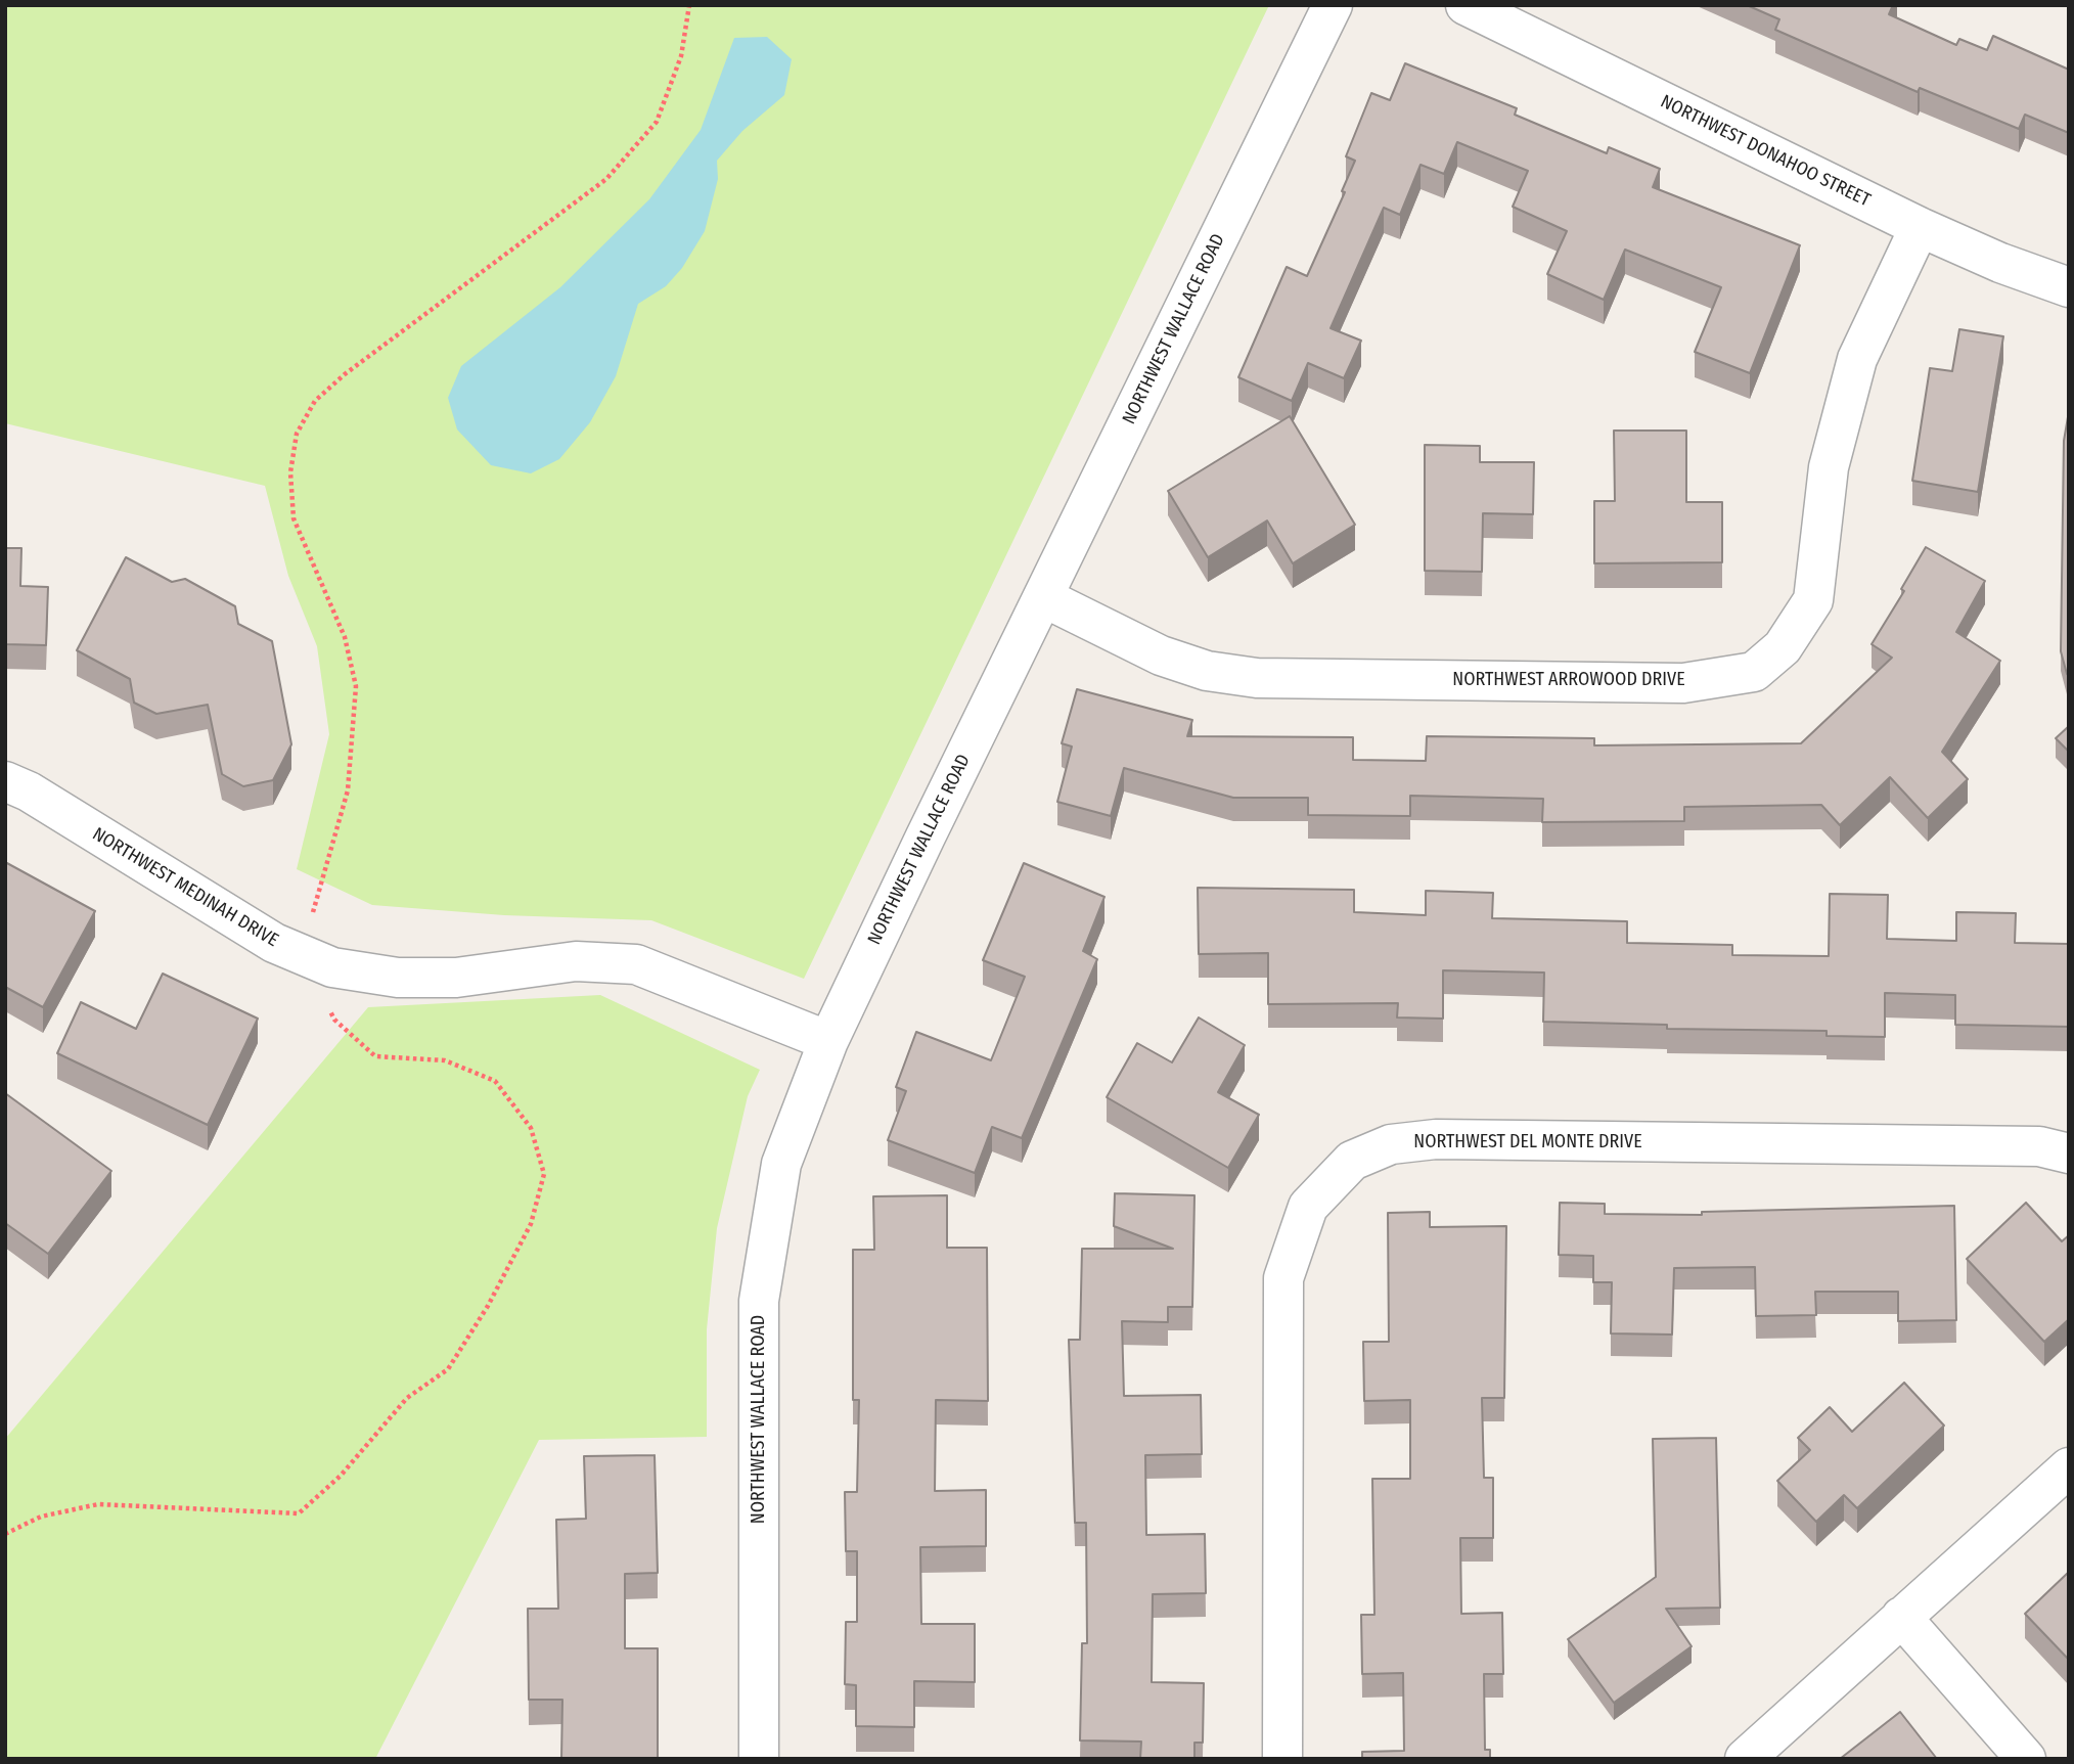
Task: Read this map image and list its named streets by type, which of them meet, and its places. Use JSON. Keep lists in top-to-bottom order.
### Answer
{
  "streets": {
    "street": [
      "NORTHWEST DONAHOO STREET",
      "NORTHWEST WALLACE ROAD",
      "NORTHWEST ARROWOOD DRIVE",
      "NORTHWEST MEDINAH DRIVE",
      "NORTHWEST DEL MONTE DRIVE"
    ]
  },
  "crossings": [
    ["NORTHWEST DONAHOO STREET", "NORTHWEST ARROWOOD DRIVE"],
    ["NORTHWEST WALLACE ROAD", "NORTHWEST ARROWOOD DRIVE"],
    ["NORTHWEST WALLACE ROAD", "NORTHWEST MEDINAH DRIVE"]
  ]
}
